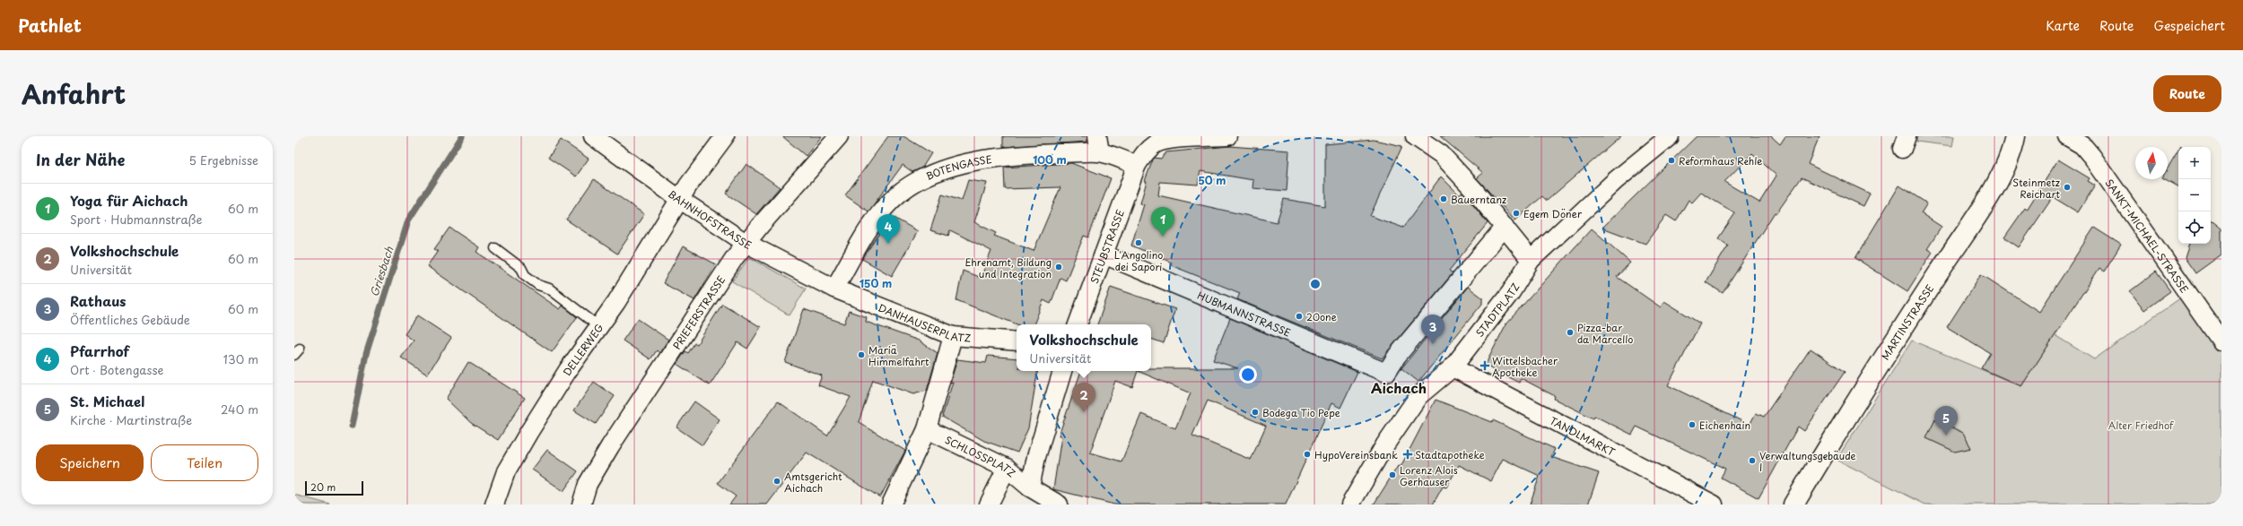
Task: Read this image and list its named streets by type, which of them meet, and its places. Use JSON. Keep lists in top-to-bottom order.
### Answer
{
  "streets": {
    "main road": ["MARTINSTRASSE"],
    "street": [
      "BOTENGASSE",
      "BAHNHOFSTRASSE",
      "SANKT-MICHAEL-STRASSE",
      "STEUBSTRASSE",
      "STADTPLATZ",
      "PRIEFERSTRASSE",
      "HUBMANNSTRASSE",
      "DANHAUSERPLATZ",
      "DELLERWEG",
      "TANDLMARKT",
      "SCHLOSSPLATZ"
    ]
  },
  "crossings": [
    ["BOTENGASSE", "BAHNHOFSTRASSE"],
    ["BOTENGASSE", "STEUBSTRASSE"],
    ["BOTENGASSE", "DANHAUSERPLATZ"],
    ["BAHNHOFSTRASSE", "PRIEFERSTRASSE"],
    ["BAHNHOFSTRASSE", "DANHAUSERPLATZ"],
    ["BAHNHOFSTRASSE", "DELLERWEG"],
    ["STEUBSTRASSE", "HUBMANNSTRASSE"],
    ["STADTPLATZ", "TANDLMARKT"]
  ],
  "districts": ["Aichach"],
  "water": ["Griesbach"],
  "parks": ["Alter Friedhof"],
  "places": {
    "other": [
      "Reformhaus Rehle",
      "Steinmetz Reichart",
      "Bauerntanz",
      "Egem Döner",
      "L'Angolino dei Sapori",
      "Ehrenamt, Bildung und Integration",
      "20one",
      "Pizza-bar da Marcello",
      "Mariä Himmelfahrt",
      "Bodega Tio Pepe",
      "Eichenhain",
      "HypoVereinsbank",
      "Verwaltungsgebäude I",
      "Lorenz Alois Gerhauser",
      "Amtsgericht Aichach"
    ],
    "health": ["Wittelsbacher Apotheke", "Stadtapotheke"]
  },
  "scale_bar": "20 m",
  "north": "top",
  "page": {
    "header": "Pathlet",
    "nav": ["Karte", "Route", "Gespeichert"],
    "title": "Anfahrt",
    "buttons": [
      "Route",
      ["Speichern", "Teilen"]
    ],
    "heading": ["In der Nähe", "5 Ergebnisse"],
    "map_buttons": ["+", "−"],
    "list": [
      {
        "mark": "1",
        "name": "Yoga für Aichach",
        "note": "Sport · Hubmannstraße",
        "value": "60 m"
      },
      {
        "mark": "2",
        "name": "Volkshochschule",
        "note": "Universität",
        "value": "60 m"
      },
      {
        "mark": "3",
        "name": "Rathaus",
        "note": "Öffentliches Gebäude",
        "value": "60 m"
      },
      {
        "mark": "4",
        "name": "Pfarrhof",
        "note": "Ort · Botengasse",
        "value": "130 m"
      },
      {
        "mark": "5",
        "name": "St. Michael",
        "note": "Kirche · Martinstraße",
        "value": "240 m"
      }
    ],
    "pins": [
      "1",
      "4",
      "3",
      "2",
      "5"
    ],
    "popup": ["Volkshochschule", "Universität"],
    "scale": "20 m"
  },
  "rings": ["100 m", "50 m", "150 m"]
}
